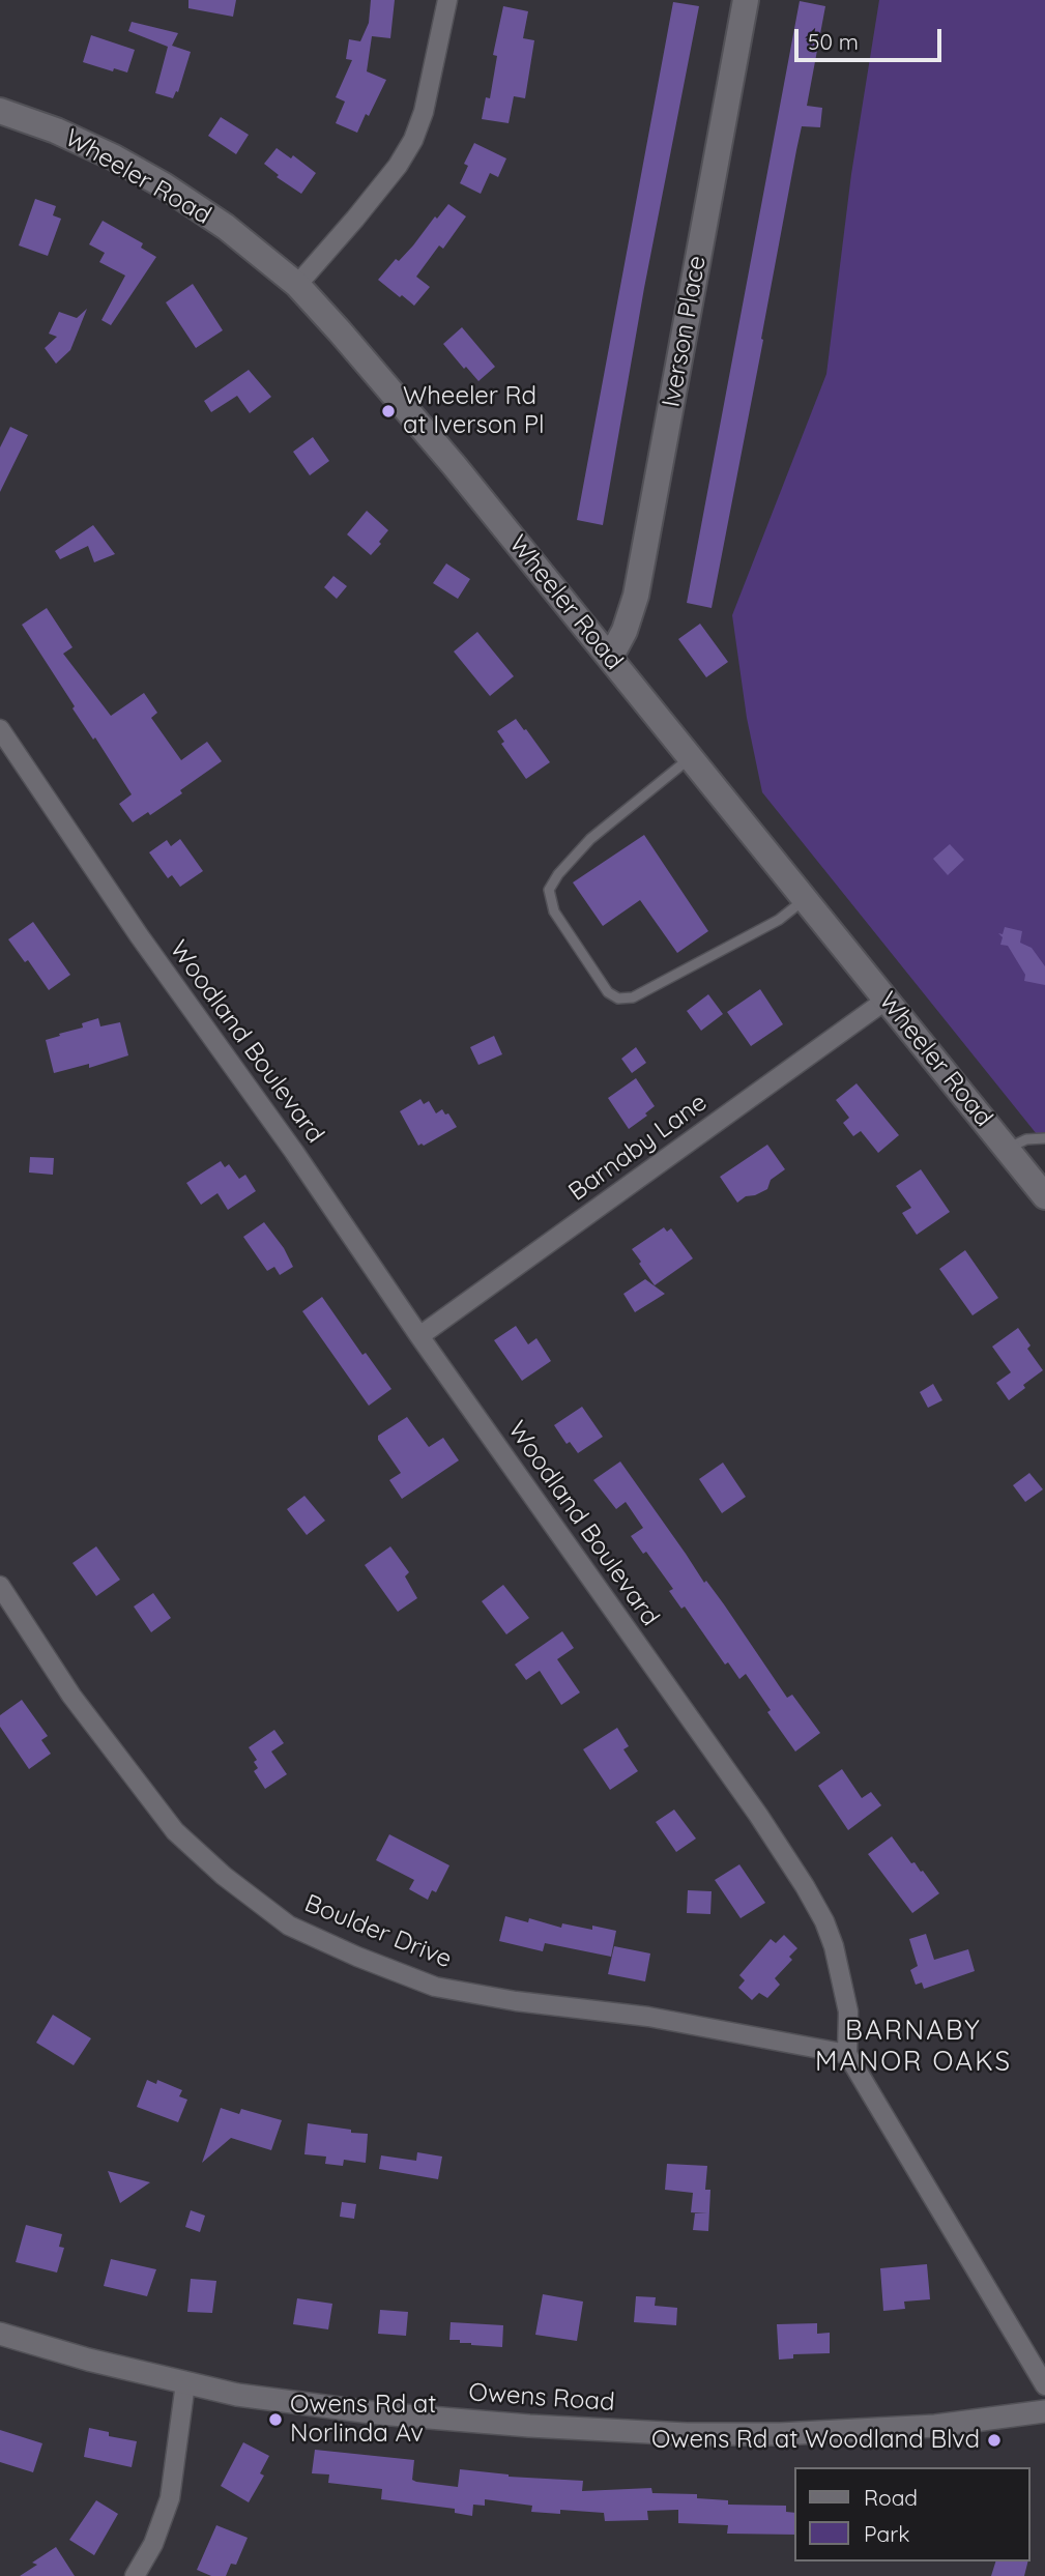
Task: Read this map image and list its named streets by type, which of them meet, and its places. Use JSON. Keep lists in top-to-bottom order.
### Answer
{
  "streets": {
    "main road": ["Wheeler Road", "Iverson Place"],
    "street": [
      "Woodland Boulevard",
      "Barnaby Lane",
      "Boulder Drive",
      "Owens Road"
    ]
  },
  "crossings": [
    ["Wheeler Road", "Iverson Place"],
    ["Wheeler Road", "Barnaby Lane"],
    ["Woodland Boulevard", "Barnaby Lane"],
    ["Woodland Boulevard", "Boulder Drive"]
  ],
  "districts": ["BARNABY MANOR OAKS"],
  "places": ["Wheeler Rd at Iverson Pl", "Owens Rd at Norlinda Av", "Owens Rd at Woodland Blvd"],
  "legend": ["Road", "Park"],
  "scale_bar": "50 m"
}
